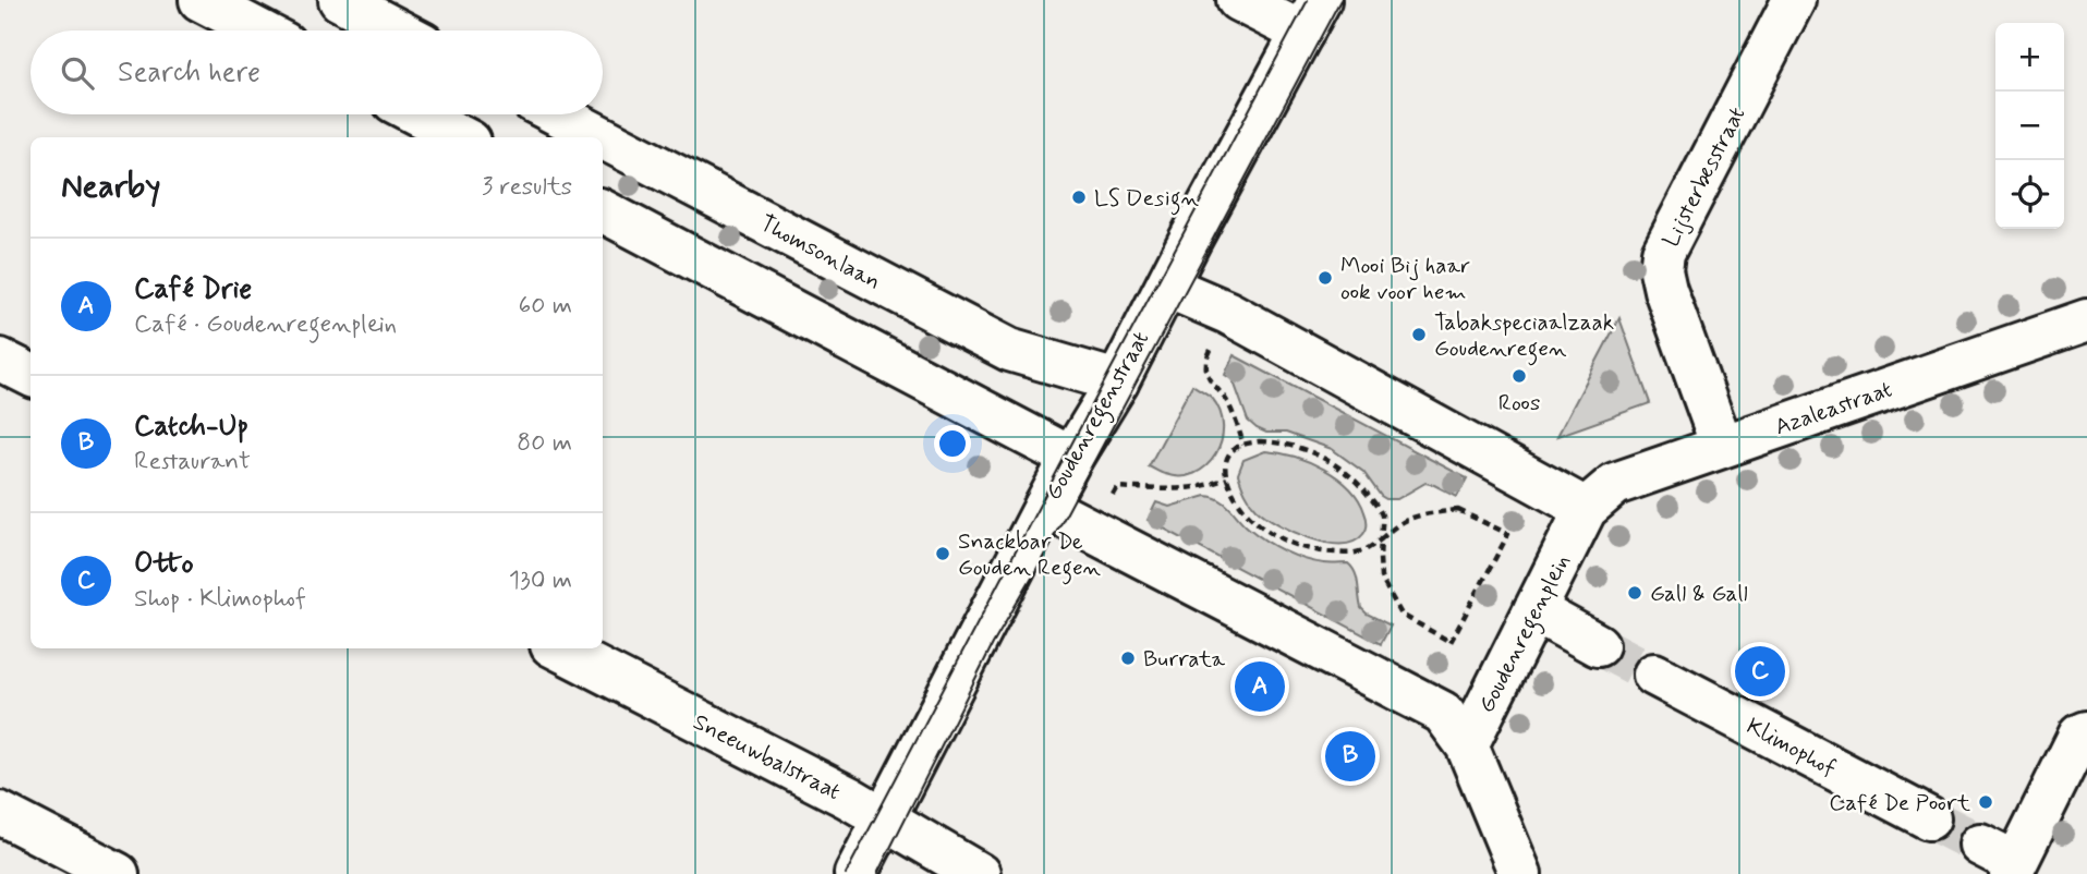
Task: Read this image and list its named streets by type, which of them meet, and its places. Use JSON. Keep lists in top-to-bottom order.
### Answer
{
  "streets": {
    "street": [
      "Lijsterbesstraat",
      "Thomsonlaan",
      "Azaleastraat",
      "Goudenregenstraat",
      "Goudenregenplein",
      "Klimophof",
      "Sneeuwbalstraat"
    ]
  },
  "crossings": [
    ["Lijsterbesstraat", "Azaleastraat"],
    ["Thomsonlaan", "Goudenregenstraat"],
    ["Azaleastraat", "Goudenregenplein"],
    ["Goudenregenstraat", "Goudenregenplein"],
    ["Goudenregenstraat", "Sneeuwbalstraat"]
  ],
  "places": [
    "LS Design",
    "Mooi Bij haar ook voor hem",
    "Tabakspeciaalzaak Goudenregen",
    "Roos",
    "Snackbar De Gouden Regen",
    "Gall & Gall",
    "Burrata",
    "Café De Poort"
  ],
  "page": {
    "map_buttons": ["+", "−"],
    "search": "Search here",
    "heading": ["Nearby", "3 results"],
    "list": [
      {
        "mark": "A",
        "name": "Café Drie",
        "note": "Café · Goudenregenplein",
        "value": "60 m"
      },
      {
        "mark": "B",
        "name": "Catch-Up",
        "note": "Restaurant",
        "value": "80 m"
      },
      {
        "mark": "C",
        "name": "Otto",
        "note": "Shop · Klimophof",
        "value": "130 m"
      }
    ],
    "pins": ["C", "A", "B"]
  }
}
